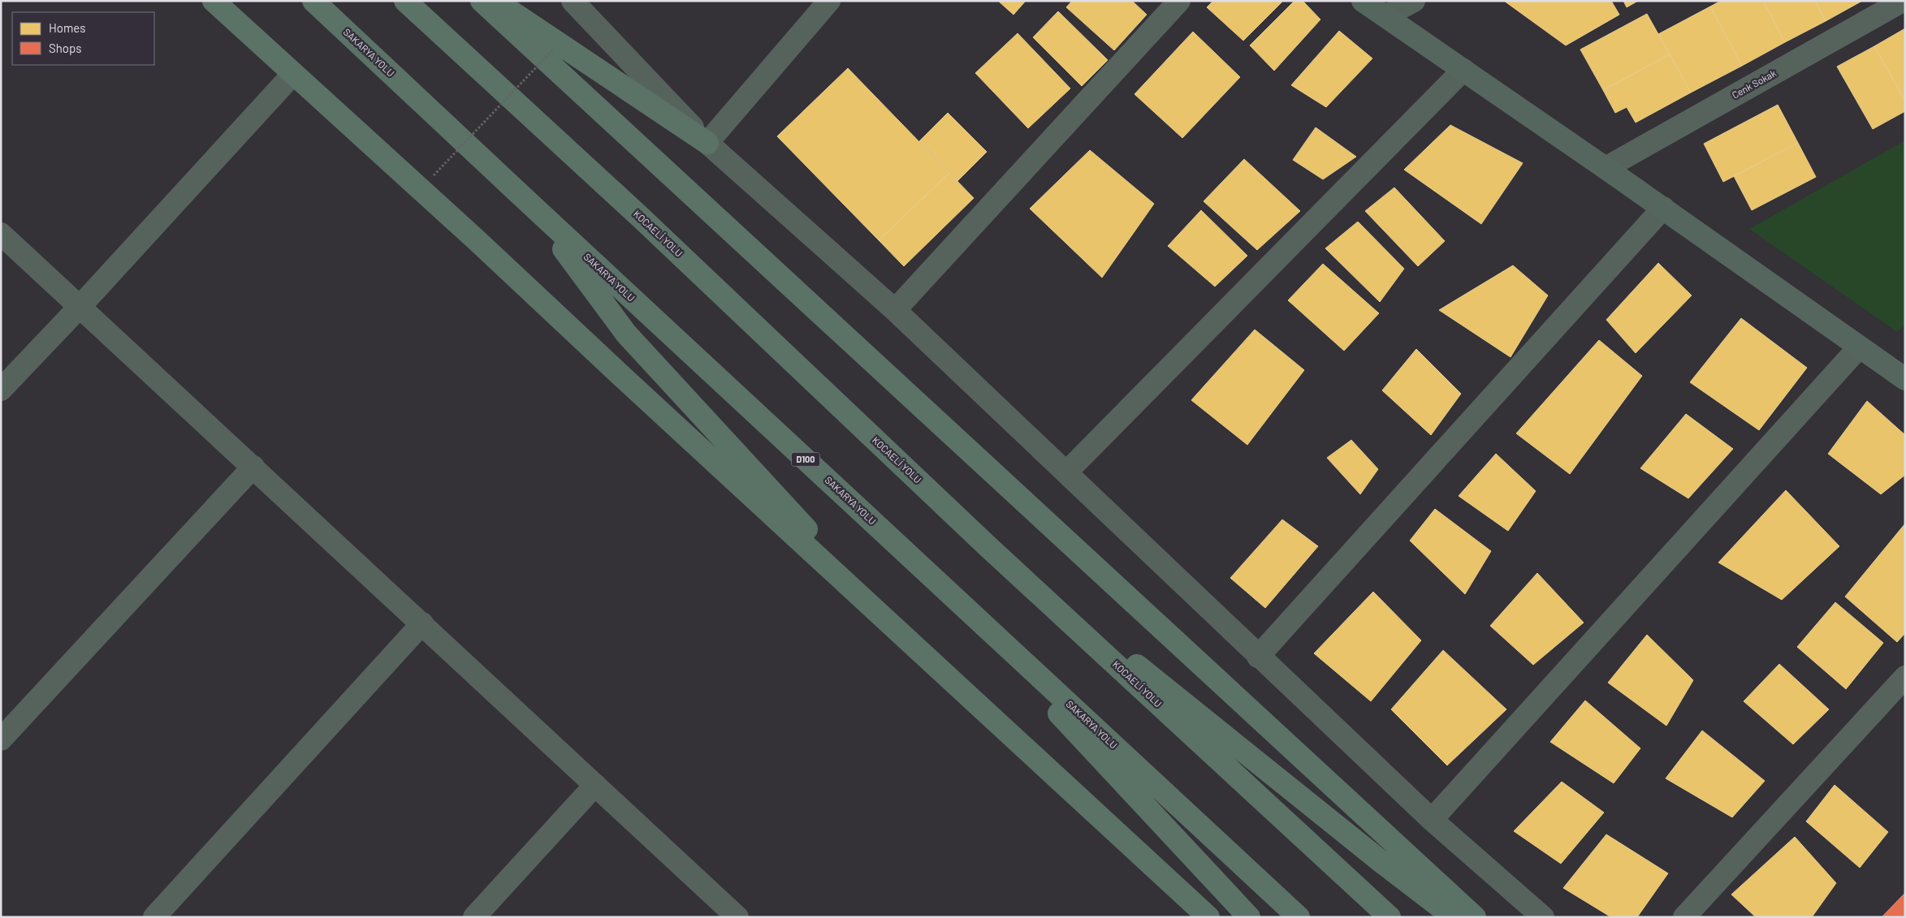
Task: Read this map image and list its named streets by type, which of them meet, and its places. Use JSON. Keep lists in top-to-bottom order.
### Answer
{
  "streets": {
    "highway": ["SAKARYA YOLU", "KOCAELİ YOLU", "D100"],
    "street": ["Cenk Sokak"]
  },
  "legend": ["Homes", "Shops"]
}
